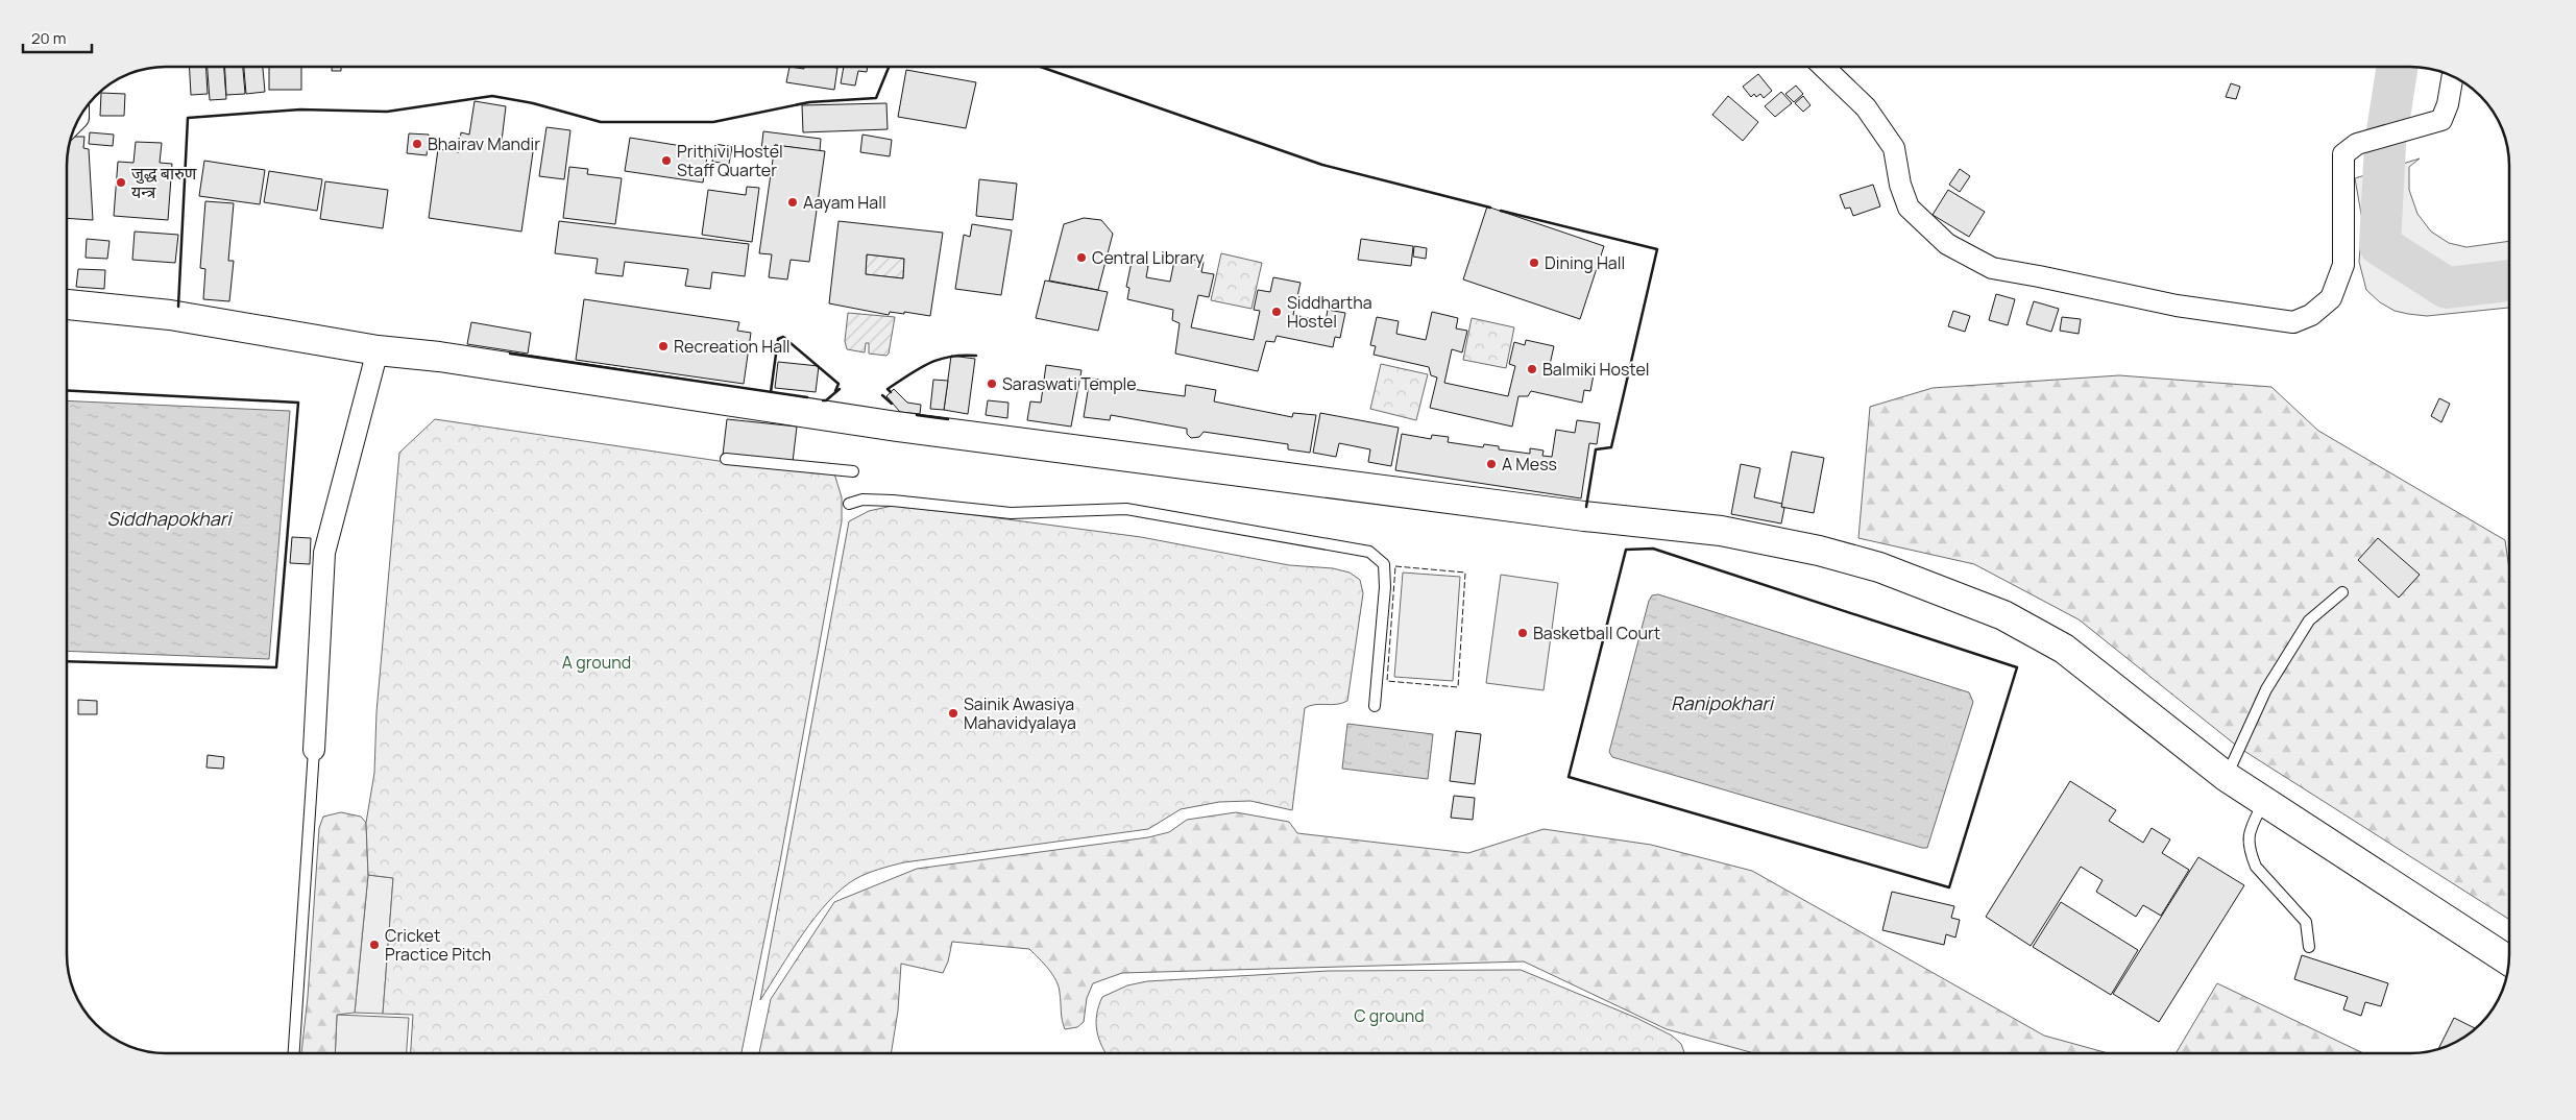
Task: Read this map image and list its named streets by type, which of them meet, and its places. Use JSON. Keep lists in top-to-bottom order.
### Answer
{
  "water": ["Siddhapokhari", "Ranipokhari"],
  "parks": ["A ground", "C ground"],
  "places": [
    "Bhairav Mandir",
    "Prithivi Hostel Staff Quarter",
    "जुद्ध बारुण यन्त्र",
    "Aayam Hall",
    "Central Library",
    "Dining Hall",
    "Siddhartha Hostel",
    "Recreation Hall",
    "Balmiki Hostel",
    "Saraswati Temple",
    "A Mess",
    "Basketball Court",
    "Sainik Awasiya Mahavidyalaya",
    "Cricket Practice Pitch"
  ],
  "scale_bar": "20 m"
}
